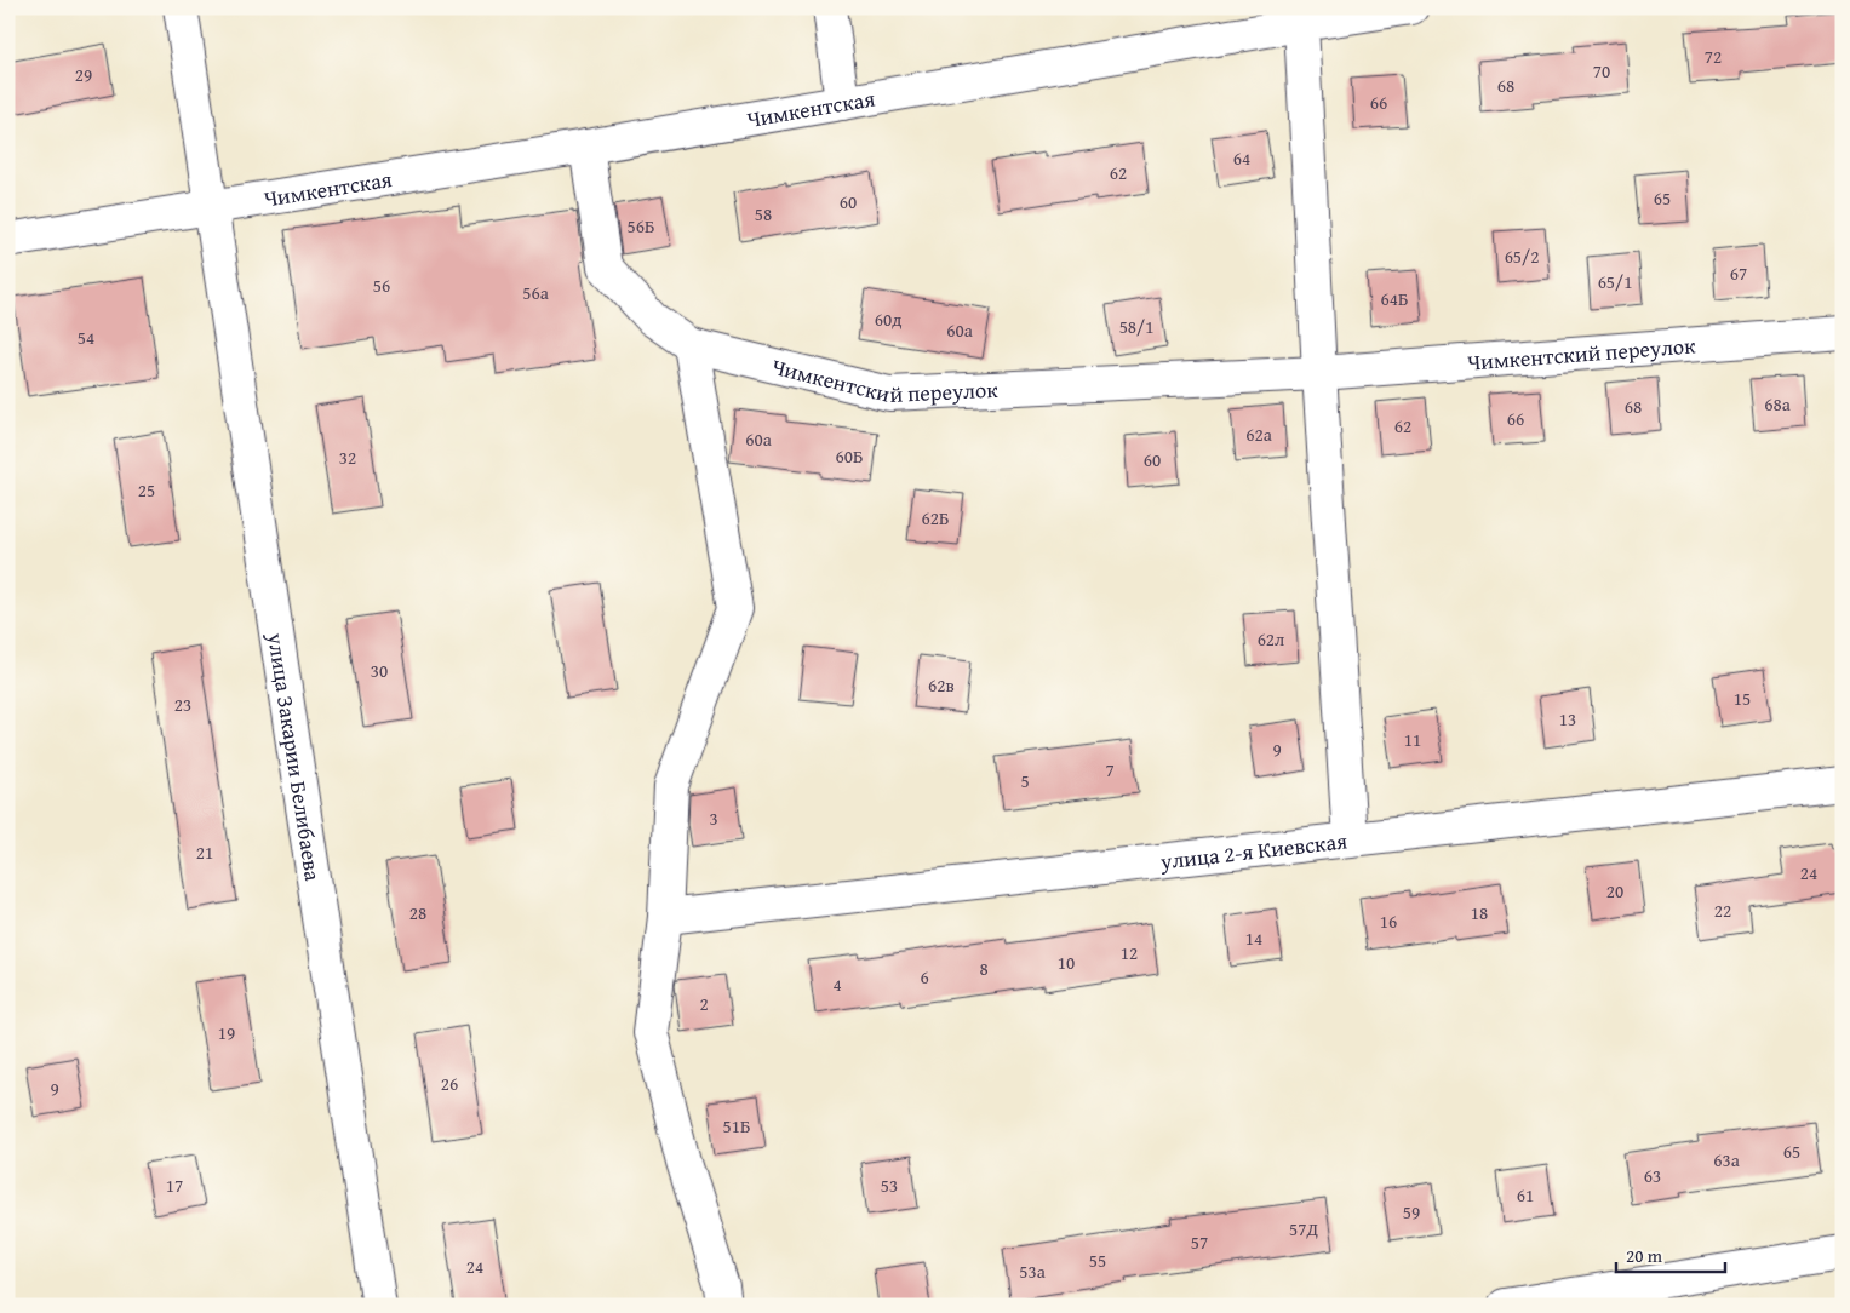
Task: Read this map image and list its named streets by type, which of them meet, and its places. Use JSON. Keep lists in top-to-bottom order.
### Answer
{
  "streets": {
    "street": [
      "Чимкентская",
      "Чимкентский переулок",
      "улица Закарии Белибаева",
      "улица 2-я Киевская"
    ]
  },
  "crossings": [
    ["Чимкентская", "Чимкентский переулок"],
    ["Чимкентская", "улица Закарии Белибаева"]
  ],
  "house_numbers": [
    "72",
    "70",
    "29",
    "68",
    "66",
    "64",
    "62",
    "65",
    "60",
    "58",
    "56Б",
    "65/2",
    "67",
    "65/1",
    "56",
    "56а",
    "64Б",
    "60д",
    "58/1",
    "60а",
    "54",
    "68а",
    "68",
    "66",
    "62",
    "62а",
    "60а",
    "60Б",
    "32",
    "60",
    "25",
    "62Б",
    "62л",
    "30",
    "62в",
    "15",
    "23",
    "13",
    "11",
    "9",
    "7",
    "5",
    "3",
    "21",
    "24",
    "20",
    "22",
    "28",
    "18",
    "16",
    "14",
    "12",
    "10",
    "8",
    "6",
    "4",
    "2",
    "19",
    "26",
    "9",
    "51Б",
    "65",
    "63а",
    "63",
    "17",
    "53",
    "61",
    "59",
    "57Д",
    "57",
    "55",
    "24",
    "53а"
  ],
  "scale_bar": "20 m"
}
